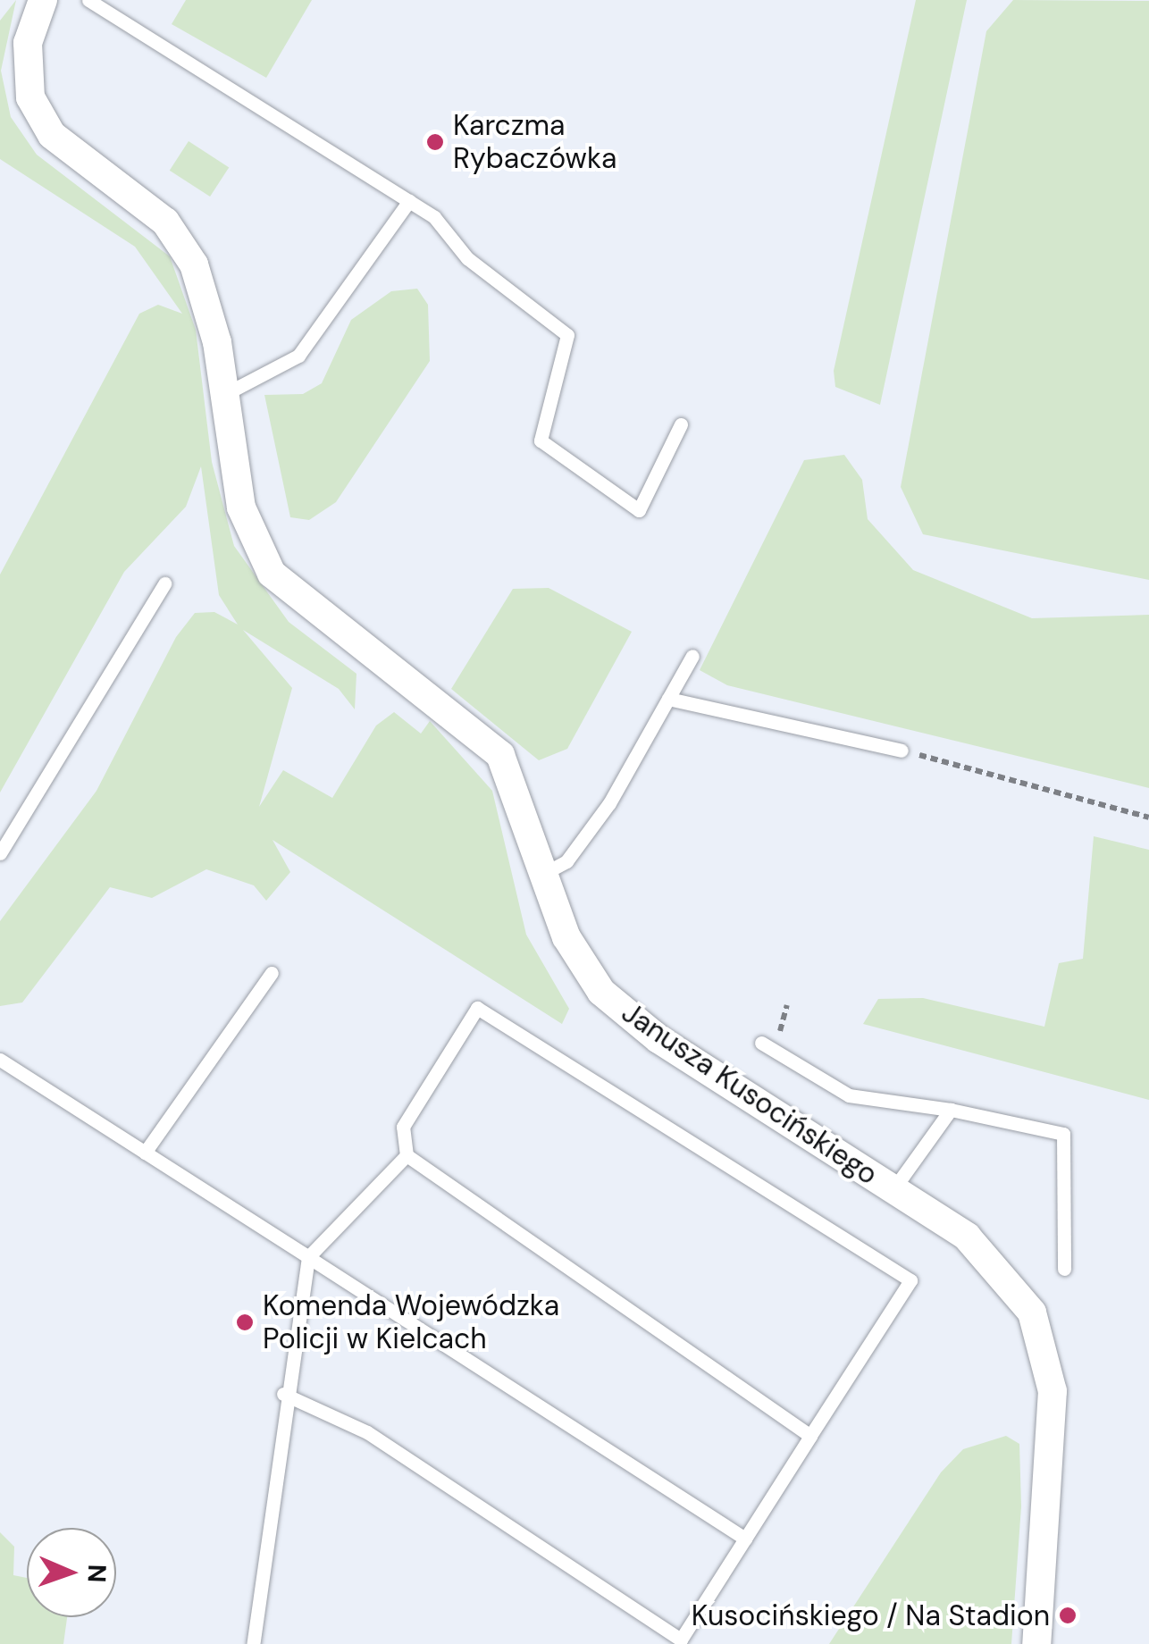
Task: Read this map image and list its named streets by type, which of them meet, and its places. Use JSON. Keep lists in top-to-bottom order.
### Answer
{
  "streets": {
    "street": ["Janusza Kusocińskiego"]
  },
  "places": ["Karczma Rybaczówka", "Komenda Wojewódzka Policji w Kielcach", "Kusocińskiego / Na Stadion"],
  "north": "right"
}
